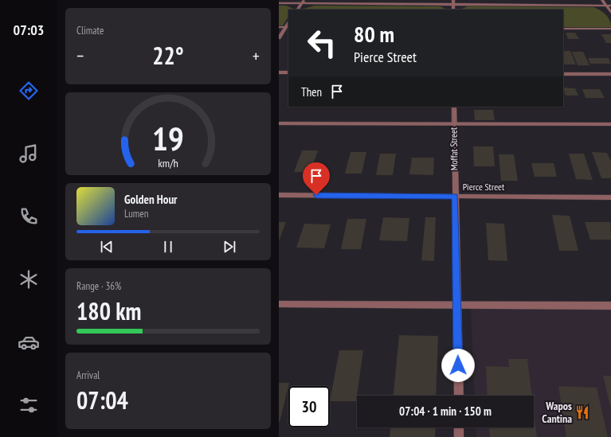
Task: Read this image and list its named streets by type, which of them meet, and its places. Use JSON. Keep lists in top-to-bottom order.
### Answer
{
  "streets": {
    "street": ["Moffat Street", "Pierce Street"]
  },
  "crossings": [
    ["Moffat Street", "Pierce Street"]
  ],
  "places": {
    "restaurant": ["Wapos Cantina"]
  },
  "page": {
    "tabs": "07:03",
    "tile": [
      "Climate",
      ["Range · 36%", "180 km"],
      ["Arrival", "07:04"]
    ],
    "turn": ["80 m", "Pierce Street"],
    "heat": ["−", "22°", "+"],
    "then": "Then",
    "song": ["Golden Hour", "Lumen"],
    "limit": "30",
    "trip": "07:04 · 1 min · 150 m",
    "gauge": ["19", "km/h"]
  }
}
